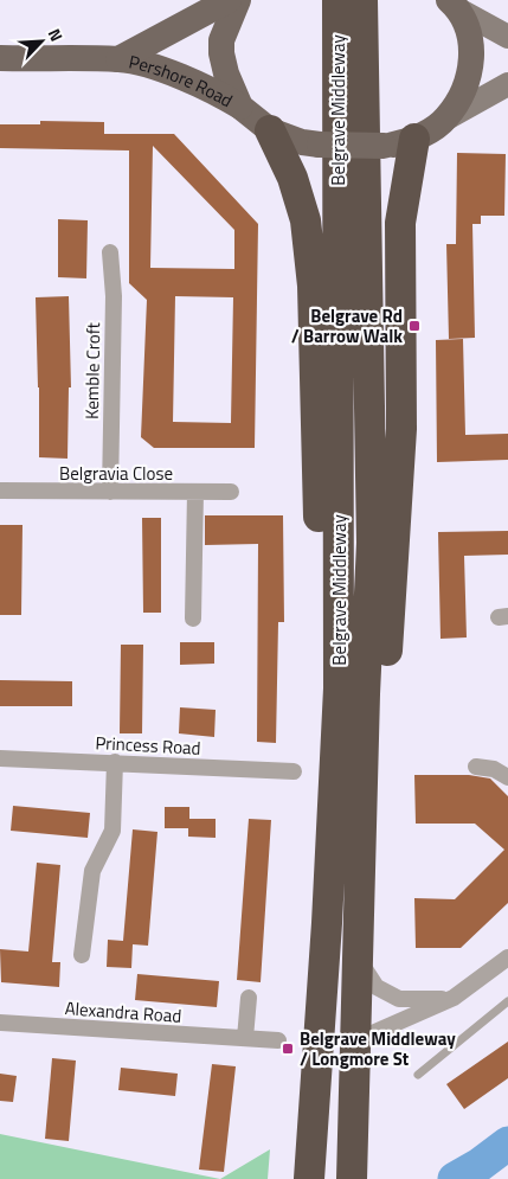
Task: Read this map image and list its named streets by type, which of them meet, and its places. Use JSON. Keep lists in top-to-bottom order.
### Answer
{
  "streets": {
    "highway": ["Belgrave Middleway"],
    "main road": ["Pershore Road"],
    "street": [
      "Kemble Croft",
      "Belgravia Close",
      "Princess Road",
      "Alexandra Road"
    ]
  },
  "crossings": [
    ["Kemble Croft", "Belgravia Close"]
  ],
  "places": {
    "transit": ["Belgrave Rd / Barrow Walk", "Belgrave Middleway / Longmore St"]
  },
  "north": "top right"
}
